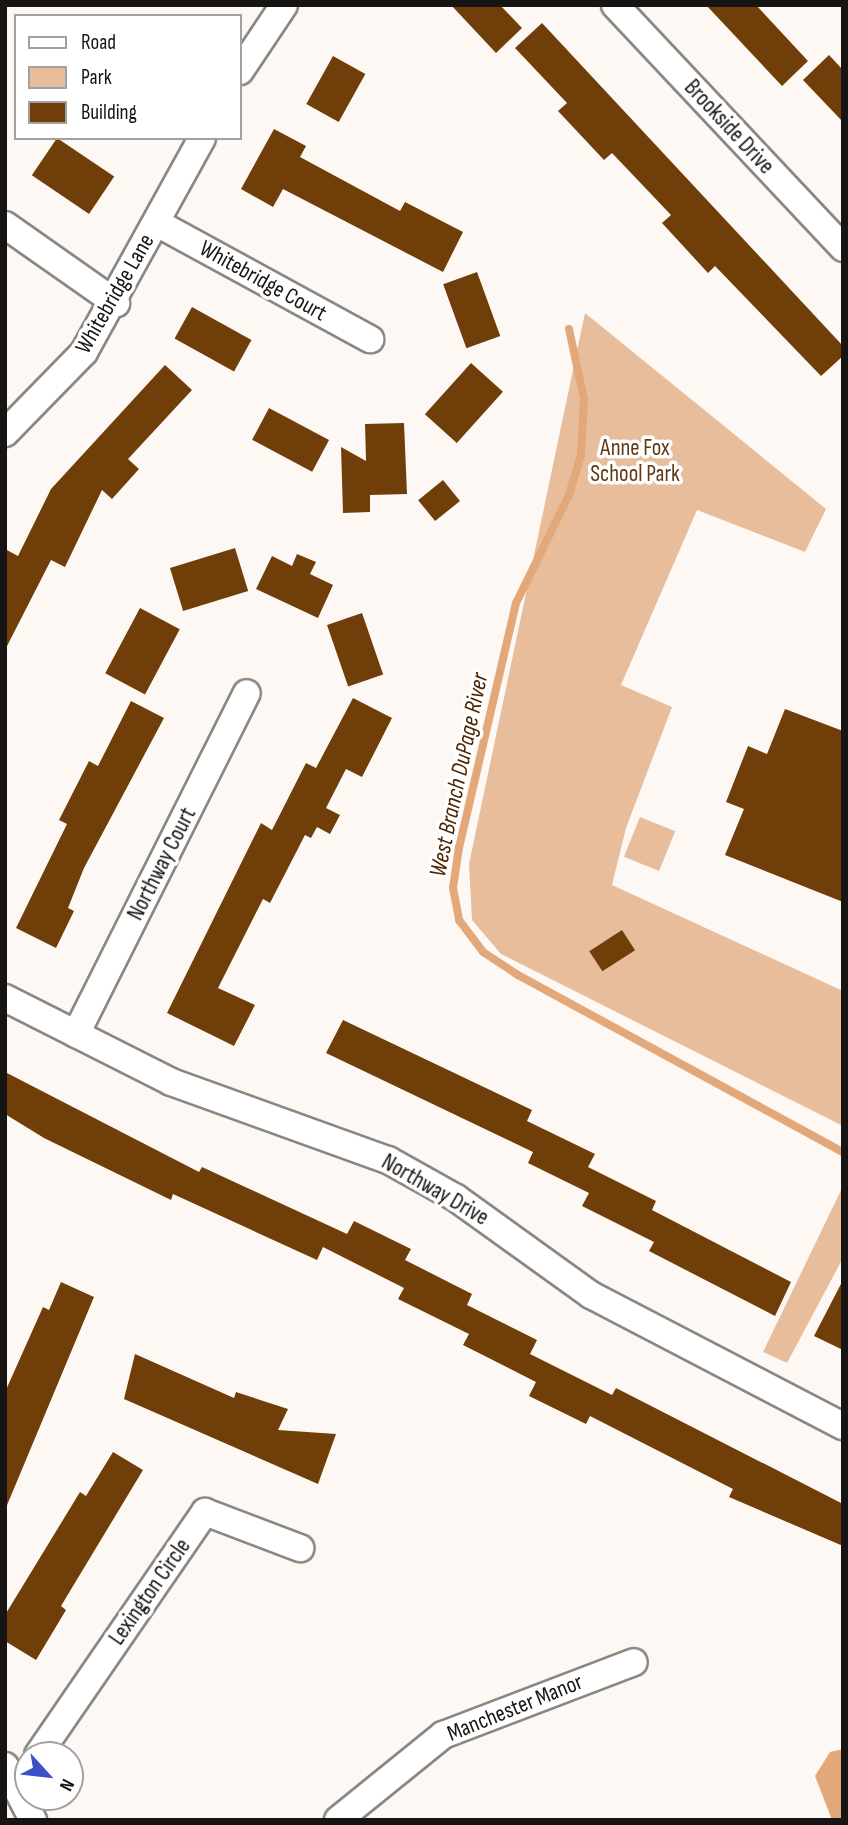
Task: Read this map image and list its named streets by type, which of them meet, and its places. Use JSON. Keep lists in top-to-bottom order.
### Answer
{
  "streets": {
    "street": [
      "Brookside Drive",
      "Whitebridge Court",
      "Whitebridge Lane",
      "Northway Court",
      "Northway Drive",
      "Lexington Circle",
      "Manchester Manor"
    ]
  },
  "crossings": [
    ["Whitebridge Court", "Whitebridge Lane"],
    ["Northway Court", "Northway Drive"]
  ],
  "water": ["West Branch DuPage River"],
  "parks": ["Anne Fox School Park"],
  "legend": ["Road", "Park", "Building"],
  "north": "bottom right"
}
